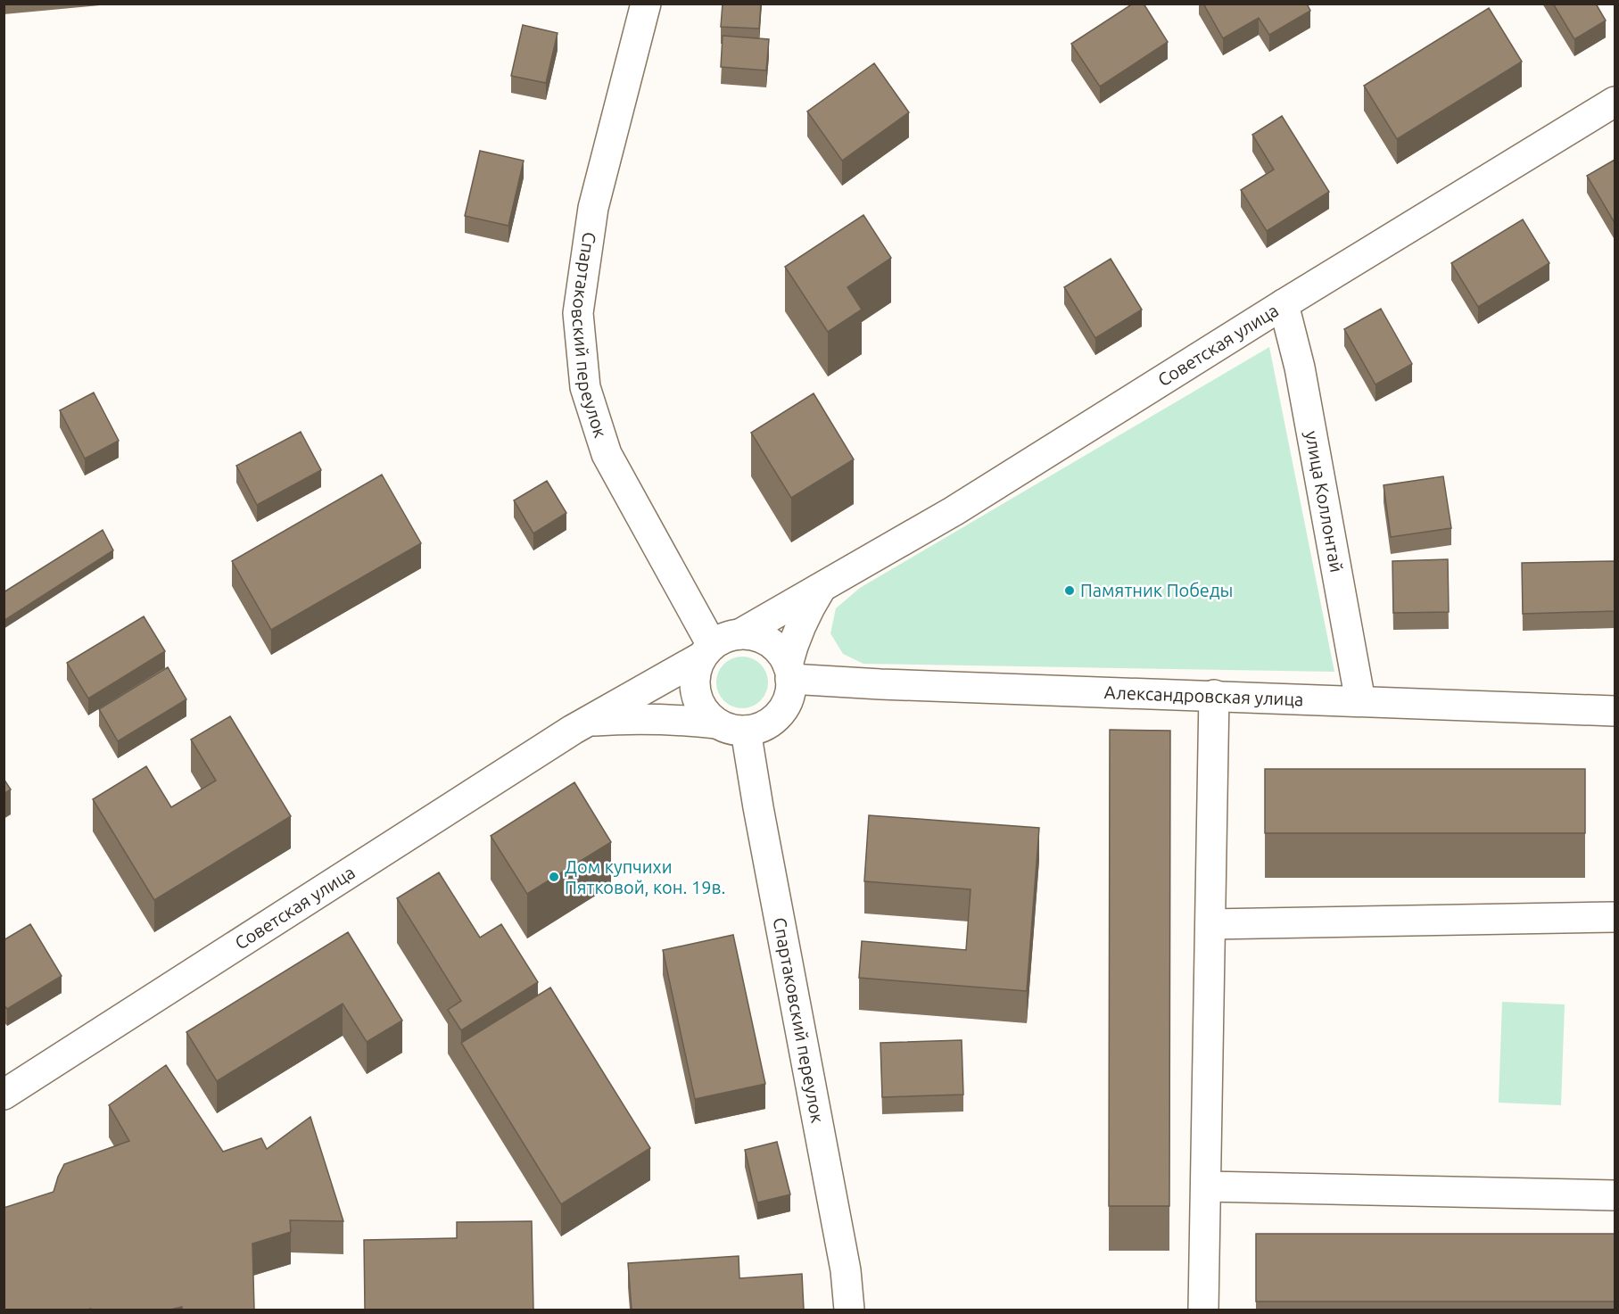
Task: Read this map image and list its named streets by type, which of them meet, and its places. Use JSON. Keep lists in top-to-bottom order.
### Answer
{
  "streets": {
    "main road": [
      "Спартаковский переулок",
      "Советская улица",
      "улица Коллонтай",
      "Александровская улица"
    ]
  },
  "crossings": [
    ["Спартаковский переулок", "Советская улица"],
    ["Спартаковский переулок", "Александровская улица"],
    ["Советская улица", "улица Коллонтай"],
    ["Советская улица", "Александровская улица"],
    ["улица Коллонтай", "Александровская улица"]
  ],
  "places": ["Памятник Победы", "Дом купчихи Пятковой, кон. 19в."]
}
